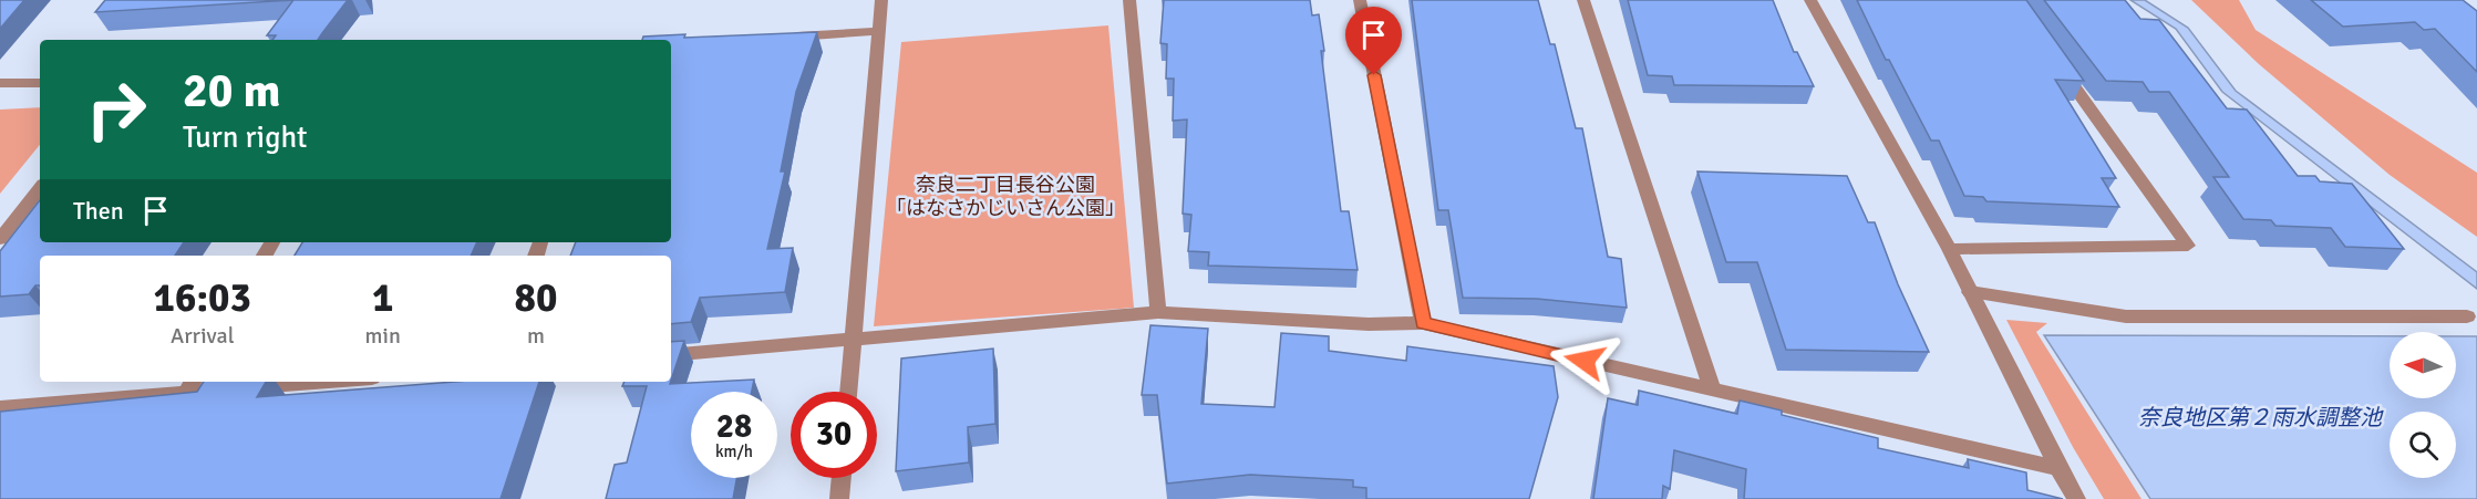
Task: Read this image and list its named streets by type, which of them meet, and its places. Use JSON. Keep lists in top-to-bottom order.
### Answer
{
  "water": ["奈良地区第２雨水調整池"],
  "parks": ["奈良二丁目長谷公園 「はなさかじいさん公園」"],
  "north": "left",
  "page": {
    "turn": ["20 m", "Turn right"],
    "then": "Then",
    "eta": [
      "16:03",
      "Arrival",
      "1",
      "min",
      "80",
      "m"
    ],
    "speed": "28 km/h",
    "limit": "30"
  }
}
